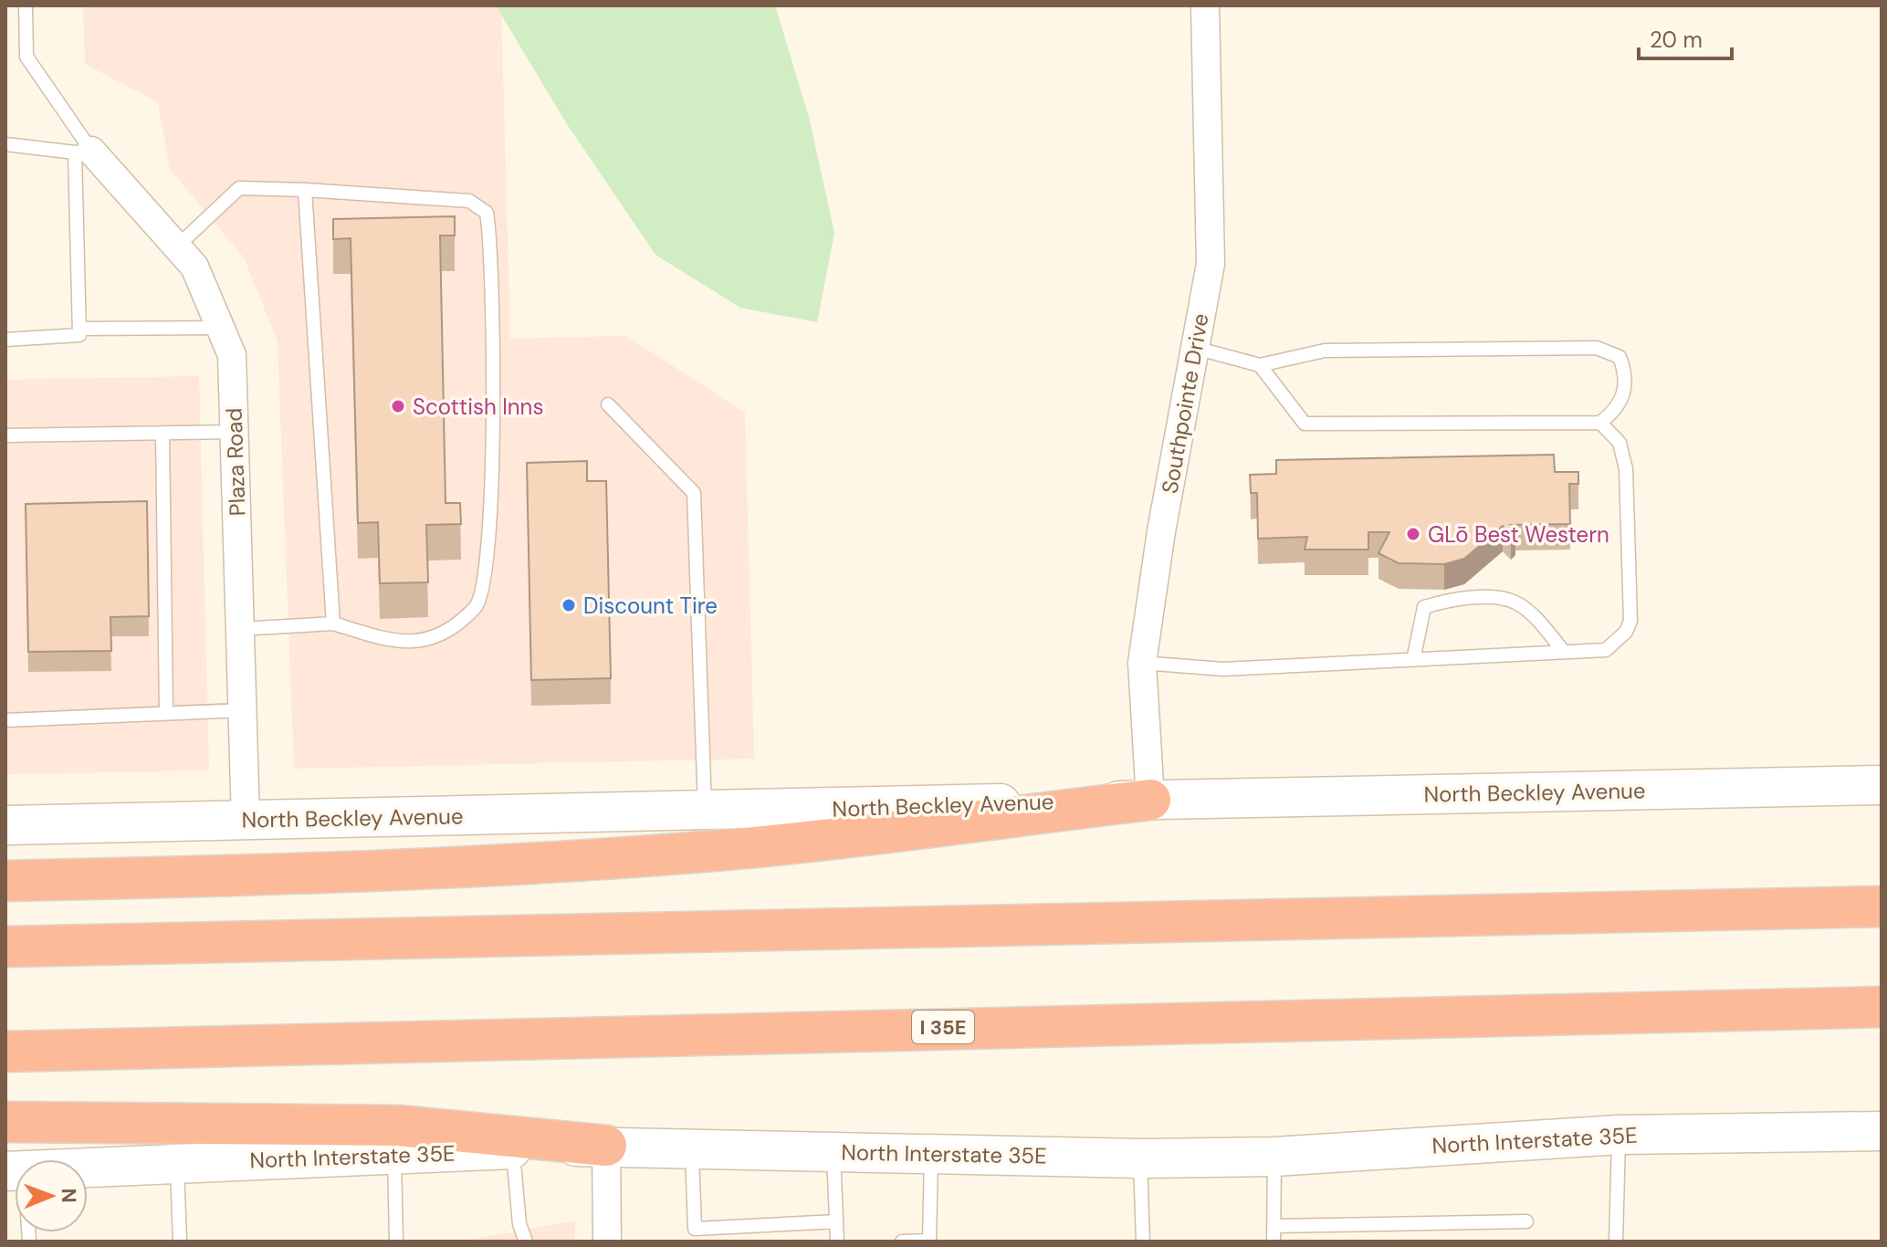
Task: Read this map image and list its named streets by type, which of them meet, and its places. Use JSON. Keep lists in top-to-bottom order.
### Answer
{
  "streets": {
    "highway": ["I 35E"],
    "main road": ["North Beckley Avenue", "North Interstate 35E"],
    "street": ["Southpointe Drive", "Plaza Road"]
  },
  "crossings": [
    ["Southpointe Drive", "North Beckley Avenue"],
    ["Plaza Road", "North Beckley Avenue"]
  ],
  "places": ["Scottish Inns", "GLō Best Western", "Discount Tire"],
  "scale_bar": "20 m",
  "north": "right"
}
